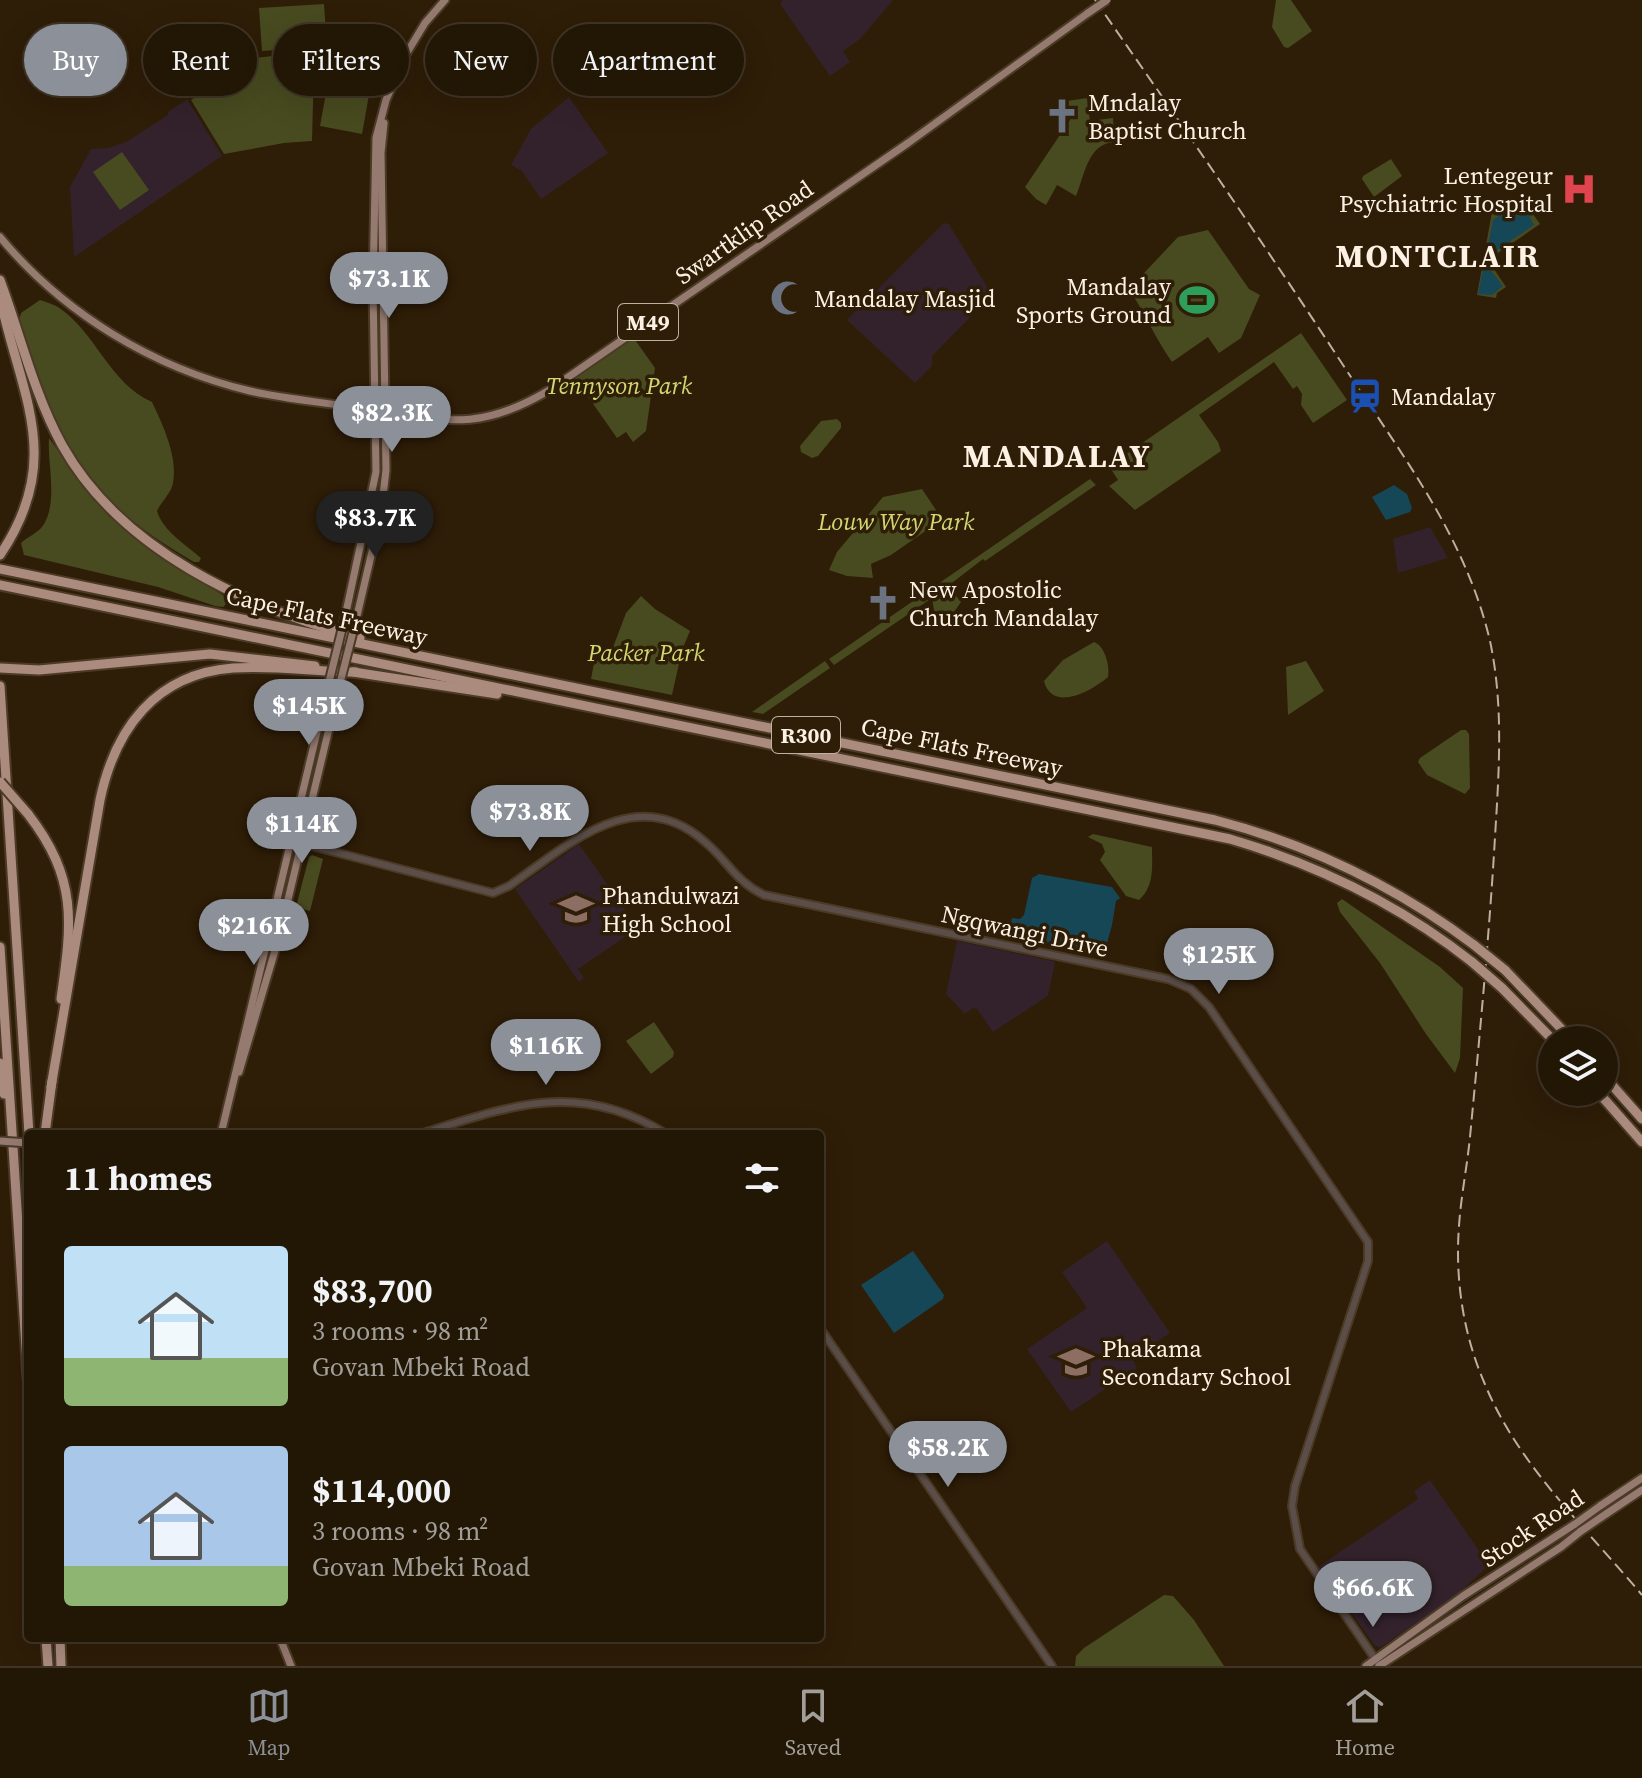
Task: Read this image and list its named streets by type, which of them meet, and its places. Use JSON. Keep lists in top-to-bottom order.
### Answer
{
  "streets": {
    "highway": ["Cape Flats Freeway", "R300"],
    "main road": ["Swartklip Road", "M49", "Stock Road"],
    "street": ["Ngqwangi Drive"]
  },
  "crossings": [
    ["Swartklip Road", "M49"],
    ["Ngqwangi Drive", "Stock Road"]
  ],
  "districts": ["MONTCLAIR", "MANDALAY"],
  "parks": ["Tennyson Park", "Louw Way Park", "Packer Park"],
  "places": {
    "church": ["Mndalay Baptist Church", "New Apostolic Church Mandalay"],
    "hospital": ["Lentegeur Psychiatric Hospital"],
    "mosque": ["Mandalay Masjid"],
    "sports": ["Mandalay Sports Ground"],
    "station": ["Mandalay"],
    "school or university": ["Phandulwazi High School", "Phakama Secondary School"]
  },
  "page": {
    "chip": [
      "Buy",
      "Rent",
      "Filters",
      "New",
      "Apartment"
    ],
    "price": [
      "$73.1K",
      "$82.3K",
      "$83.7K",
      "$145K",
      "$73.8K",
      "$114K",
      "$216K",
      "$125K",
      "$116K",
      "$58.2K",
      "$66.6K"
    ],
    "heading": "11 homes",
    "list": [
      {
        "name": "$83,700",
        "note": "3 rooms · 98 m² · Govan Mbeki Road"
      },
      {
        "name": "$114,000",
        "note": "3 rooms · 98 m² · Govan Mbeki Road"
      }
    ],
    "tabs": ["Map", "Saved", "Home"]
  }
}
